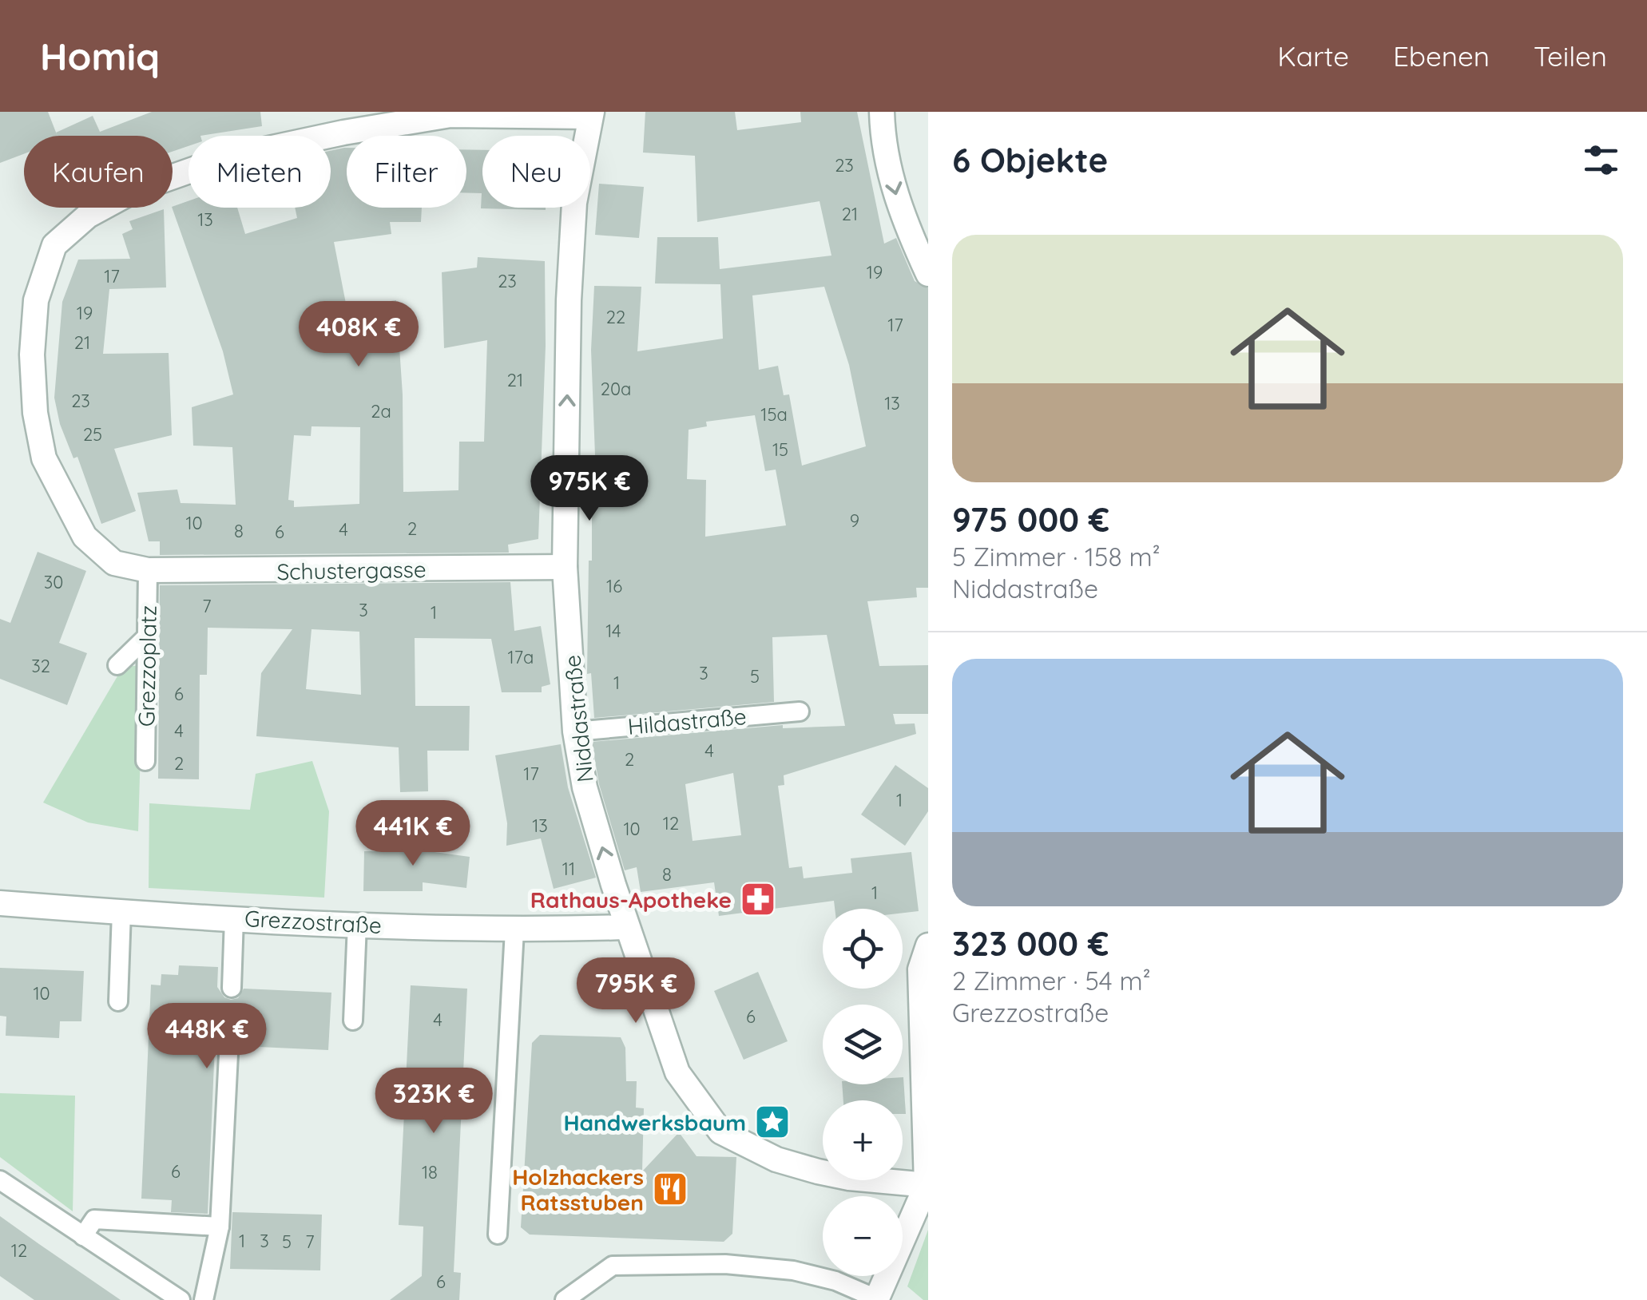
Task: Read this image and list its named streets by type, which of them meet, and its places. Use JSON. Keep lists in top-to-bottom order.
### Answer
{
  "streets": {
    "street": ["Schustergasse", "Niddastraße", "Grezzostraße"],
    "lane": ["Grezzoplatz", "Hildastraße"]
  },
  "crossings": [
    ["Schustergasse", "Grezzoplatz"],
    ["Schustergasse", "Niddastraße"],
    ["Niddastraße", "Hildastraße"],
    ["Niddastraße", "Grezzostraße"]
  ],
  "one_way": ["Niddastraße"],
  "places": {
    "pharmacy": ["Rathaus-Apotheke"],
    "place": ["Handwerksbaum"],
    "restaurant": ["Holzhackers Ratsstuben"]
  },
  "house_numbers": [
    "23",
    "21",
    "13",
    "19",
    "17",
    "23",
    "19",
    "22",
    "17",
    "21",
    "21",
    "20a",
    "23",
    "13",
    "2a",
    "15a",
    "25",
    "15",
    "9",
    "10",
    "2",
    "4",
    "8",
    "6",
    "30",
    "16",
    "7",
    "3",
    "1",
    "14",
    "17a",
    "32",
    "3",
    "5",
    "1",
    "6",
    "4",
    "4",
    "2",
    "2",
    "17",
    "1",
    "12",
    "13",
    "10",
    "11",
    "8",
    "1",
    "10",
    "6",
    "4",
    "6",
    "18",
    "1",
    "3",
    "5",
    "7",
    "12",
    "6"
  ],
  "page": {
    "header": "Homiq",
    "nav": ["Karte", "Ebenen", "Teilen"],
    "heading": "6 Objekte",
    "chip": [
      "Kaufen",
      "Mieten",
      "Filter",
      "Neu"
    ],
    "list": [
      {
        "name": "975 000 €",
        "note": "5 Zimmer · 158 m² · Niddastraße"
      },
      {
        "name": "323 000 €",
        "note": "2 Zimmer · 54 m² · Grezzostraße"
      }
    ],
    "price": [
      "408K €",
      "975K €",
      "441K €",
      "795K €",
      "448K €",
      "323K €"
    ],
    "map_buttons": ["+", "−"]
  }
}
